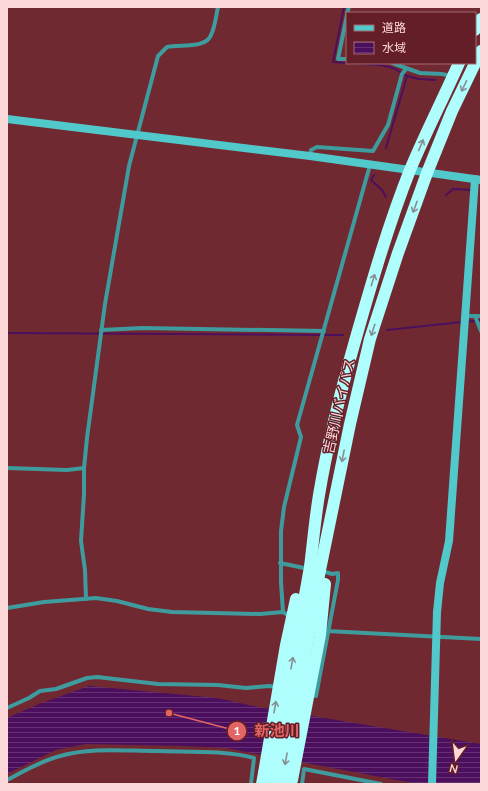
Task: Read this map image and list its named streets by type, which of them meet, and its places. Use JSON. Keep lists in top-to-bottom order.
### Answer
{
  "streets": {
    "highway": ["吉野川バイパス"]
  },
  "places": ["新池川"],
  "legend": ["道路", "水域"],
  "north": "bottom"
}
